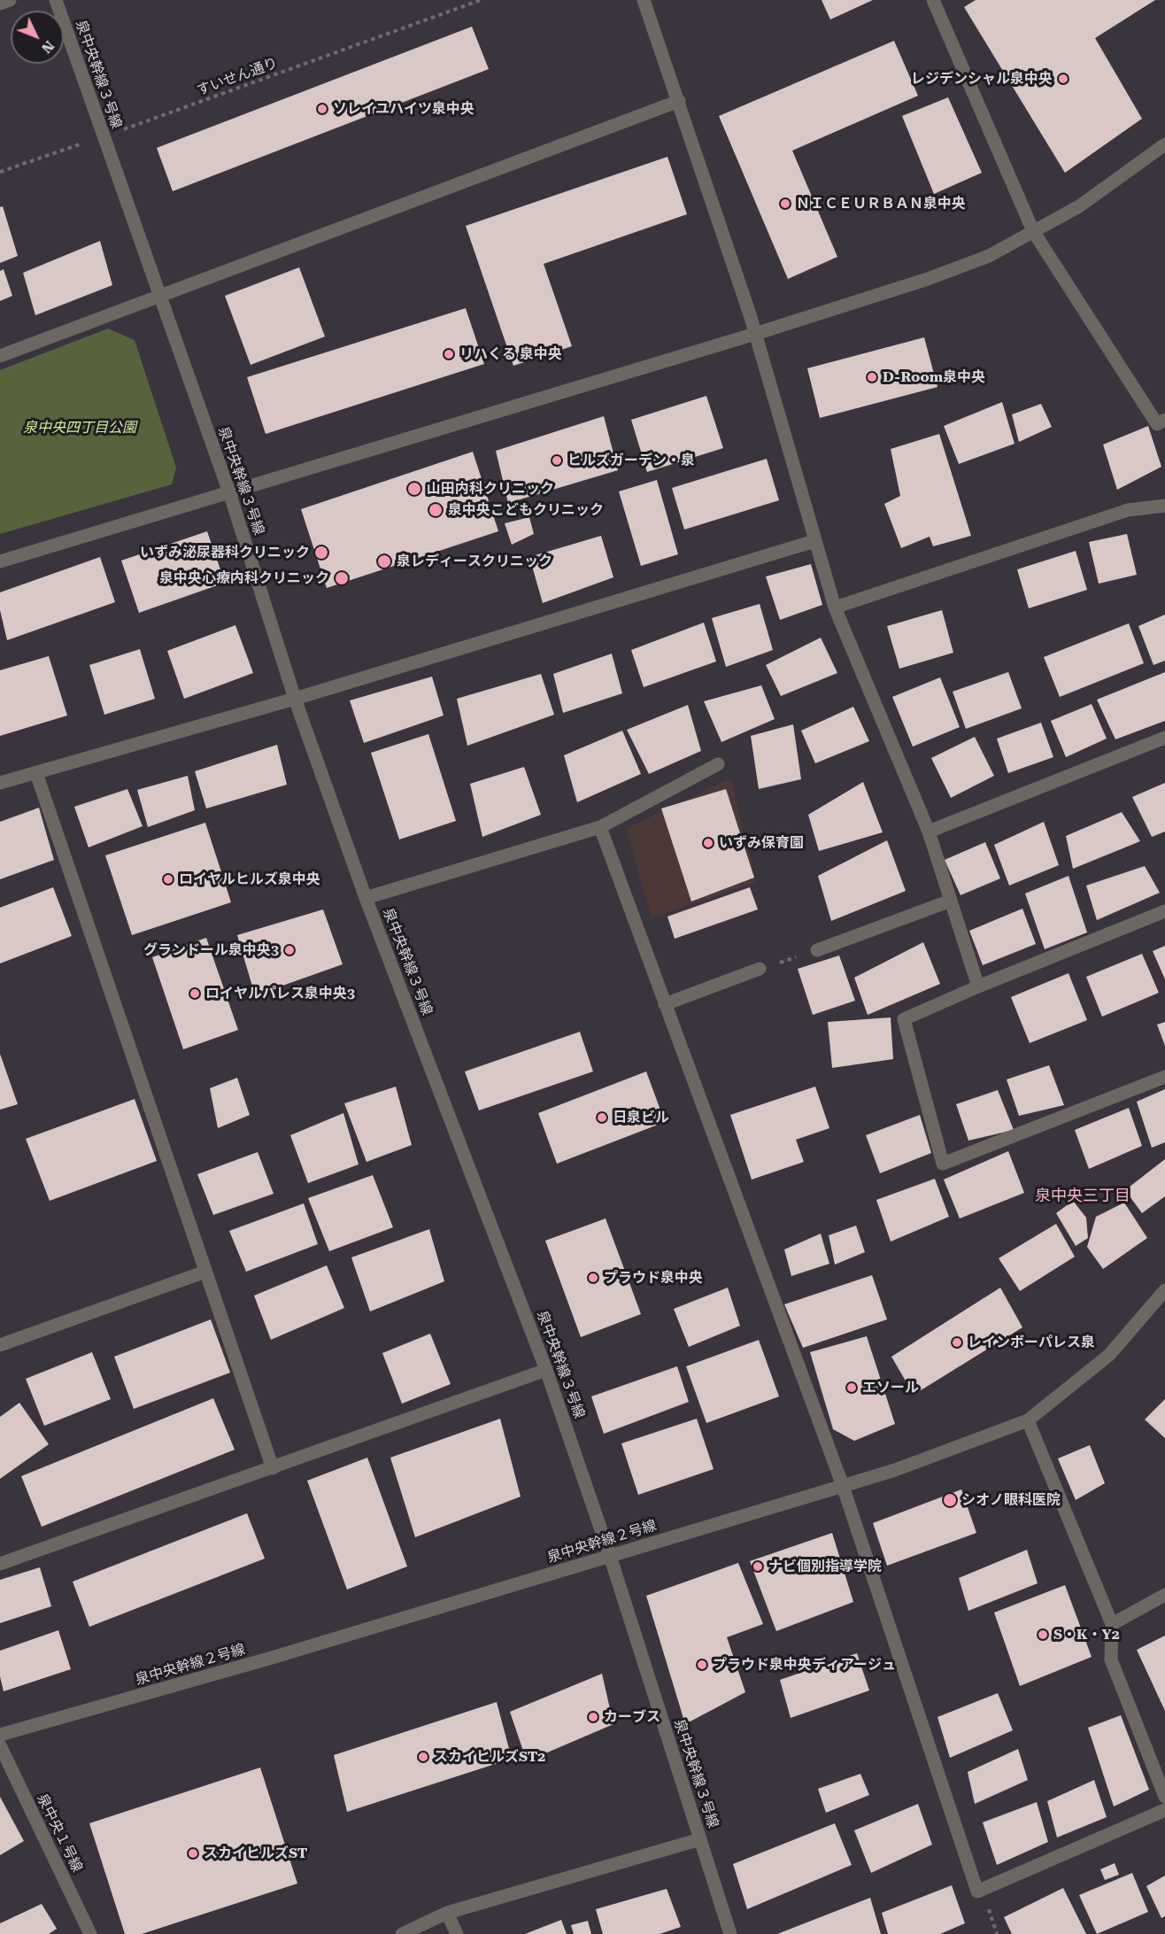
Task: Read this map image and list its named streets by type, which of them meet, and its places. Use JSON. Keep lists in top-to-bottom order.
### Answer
{
  "streets": {
    "street": ["泉中央幹線３号線", "泉中央幹線２号線", "泉中央１号線"],
    "path": ["すいせん通り"]
  },
  "crossings": [
    ["泉中央幹線３号線", "すいせん通り"],
    ["泉中央幹線３号線", "泉中央幹線２号線"]
  ],
  "districts": ["泉中央三丁目"],
  "parks": ["泉中央四丁目公園"],
  "places": [
    "レジデンシャル泉中央",
    "ソレイユハイツ泉中央",
    "ＮＩＣＥＵＲＢＡＮ泉中央",
    "リハくる 泉中央",
    "D-Room泉中央",
    "ヒルズガーデン・泉",
    "山田内科クリニック",
    "泉中央こどもクリニック",
    "いずみ泌尿器科クリニック",
    "泉レディースクリニック",
    "泉中央心療内科クリニック",
    "いずみ保育園",
    "ロイヤルヒルズ泉中央",
    "グランドール泉中央3",
    "ロイヤルパレス泉中央3",
    "日泉ビル",
    "プラウド泉中央",
    "レインボーパレス泉",
    "エソール",
    "シオノ眼科医院",
    "ナビ個別指導学院",
    "S・K・Y2",
    "プラウド泉中央ディアージュ",
    "カーブス",
    "スカイヒルズST2",
    "スカイヒルズST"
  ],
  "north": "bottom right"
}
